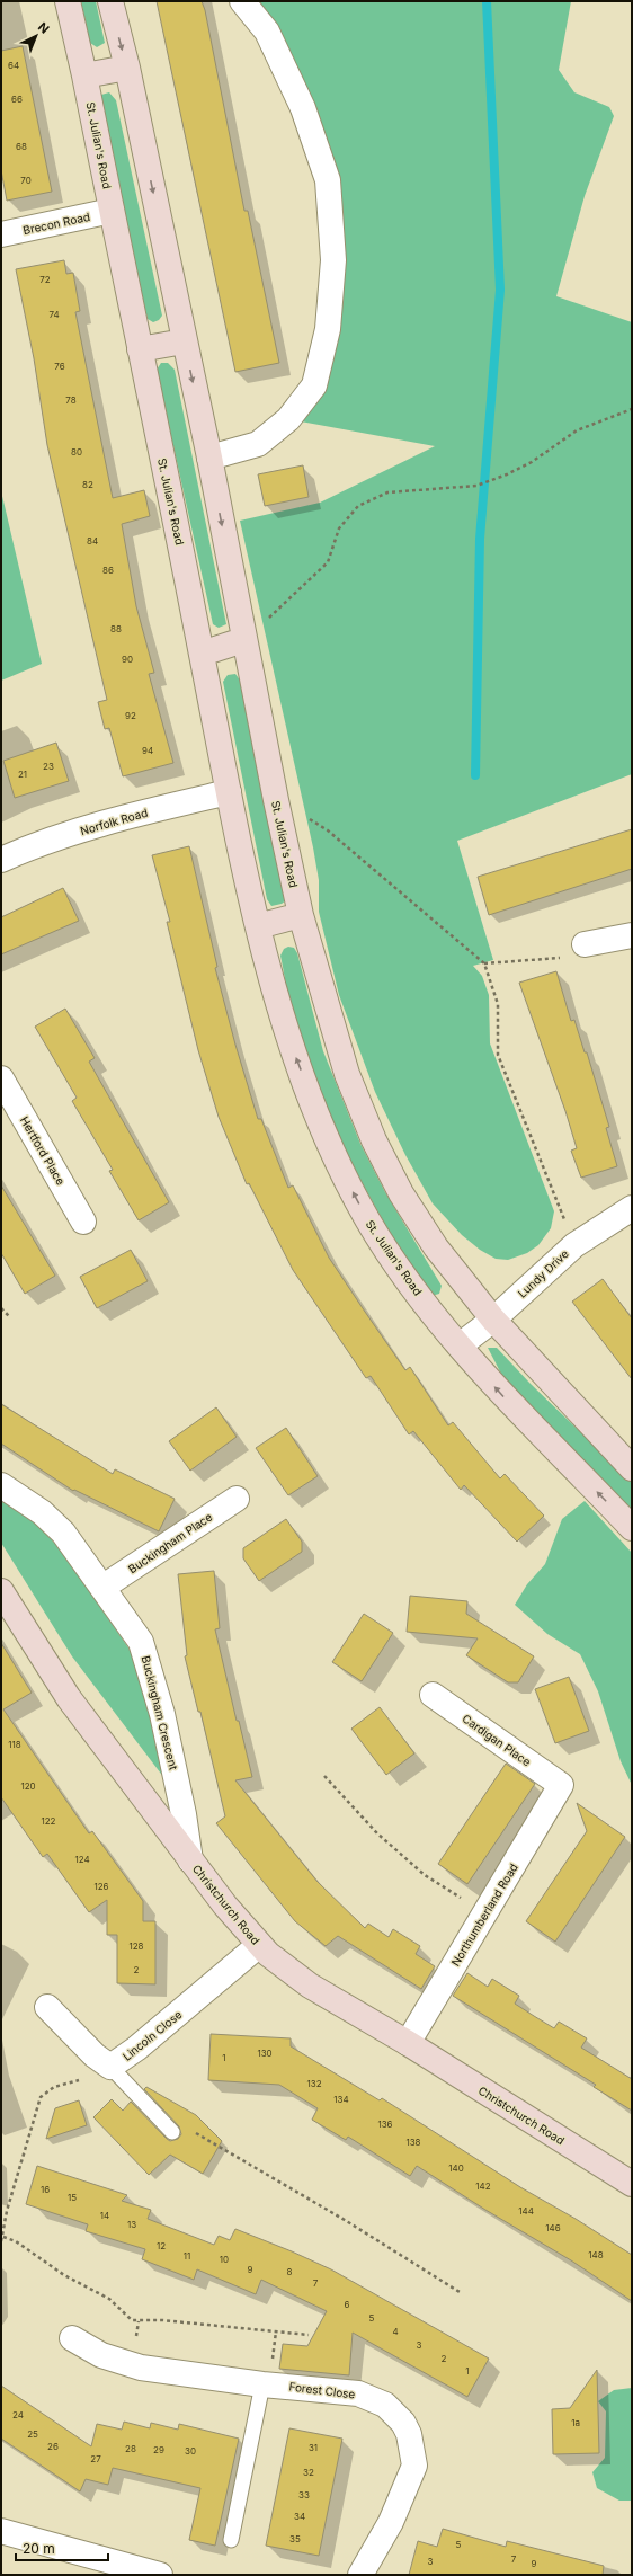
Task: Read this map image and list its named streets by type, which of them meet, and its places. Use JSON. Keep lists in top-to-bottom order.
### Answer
{
  "streets": {
    "street": [
      "St. Julian's Road",
      "Brecon Road",
      "Norfolk Road",
      "Hertford Place",
      "Lundy Drive",
      "Buckingham Place",
      "Buckingham Crescent",
      "Cardigan Place",
      "Christchurch Road",
      "Northumberland Road",
      "Lincoln Close",
      "Forest Close"
    ]
  },
  "crossings": [
    ["St. Julian's Road", "Brecon Road"],
    ["St. Julian's Road", "Norfolk Road"],
    ["St. Julian's Road", "Lundy Drive"],
    ["Buckingham Place", "Buckingham Crescent"],
    ["Buckingham Crescent", "Christchurch Road"],
    ["Cardigan Place", "Northumberland Road"],
    ["Christchurch Road", "Northumberland Road"],
    ["Christchurch Road", "Lincoln Close"]
  ],
  "house_numbers": [
    "64",
    "66",
    "68",
    "70",
    "72",
    "74",
    "76",
    "78",
    "80",
    "82",
    "84",
    "86",
    "88",
    "90",
    "92",
    "94",
    "23",
    "21",
    "118",
    "120",
    "122",
    "124",
    "126",
    "128",
    "2",
    "130",
    "1",
    "132",
    "134",
    "136",
    "138",
    "140",
    "142",
    "16",
    "15",
    "144",
    "14",
    "13",
    "146",
    "12",
    "148",
    "11",
    "10",
    "9",
    "8",
    "7",
    "6",
    "5",
    "4",
    "3",
    "2",
    "1",
    "24",
    "1a",
    "25",
    "26",
    "31",
    "28",
    "29",
    "30",
    "27",
    "32",
    "33",
    "34",
    "35",
    "5",
    "7",
    "3",
    "9"
  ],
  "scale_bar": "20 m",
  "north": "top right"
}
